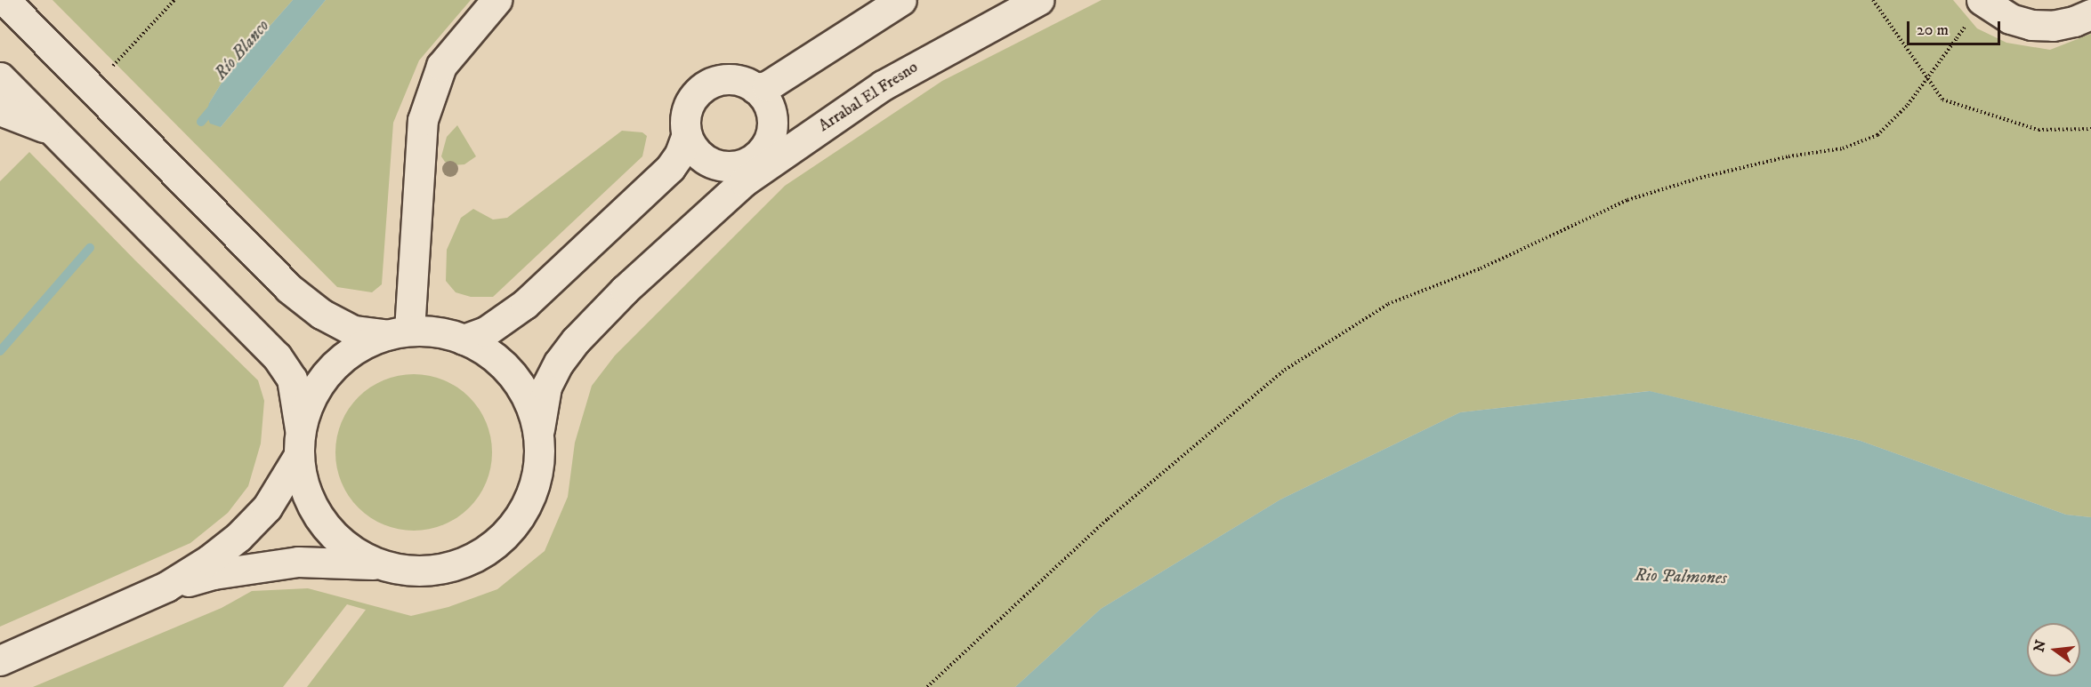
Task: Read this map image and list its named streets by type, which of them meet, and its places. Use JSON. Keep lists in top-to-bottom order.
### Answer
{
  "streets": {
    "street": ["Arrabal El Fresno"]
  },
  "water": ["Río Blanco", "Rio Palmones"],
  "scale_bar": "20 m",
  "north": "left"
}
